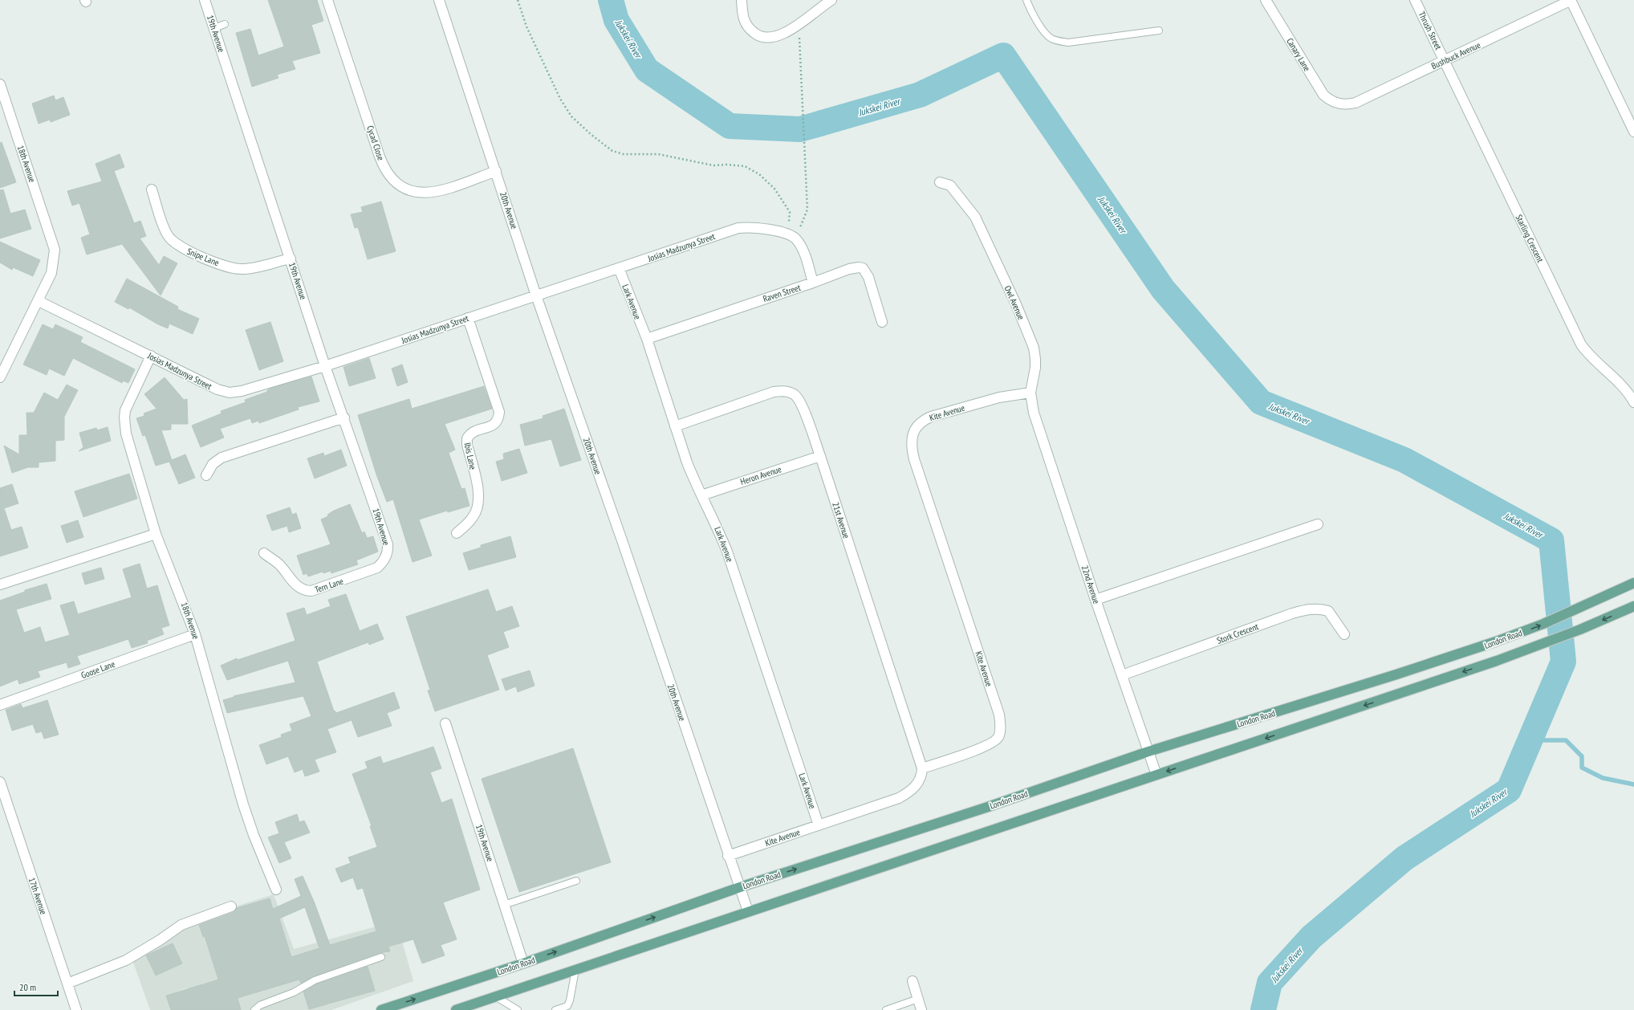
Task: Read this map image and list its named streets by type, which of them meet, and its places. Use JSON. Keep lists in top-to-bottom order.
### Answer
{
  "streets": {
    "main road": ["London Road"],
    "street": [
      "Thrush Street",
      "19th Avenue",
      "Canary Lane",
      "Bushbuck Avenue",
      "Cycad Close",
      "18th Avenue",
      "20th Avenue",
      "Starling Crescent",
      "Josias Madzunya Street",
      "Snipe Lane",
      "Raven Street",
      "Lark Avenue",
      "Owl Avenue",
      "Kite Avenue",
      "Ibis Lane",
      "Heron Avenue",
      "21st Avenue",
      "22nd Avenue",
      "Tern Lane",
      "Stork Crescent",
      "Goose Lane",
      "17th Avenue"
    ]
  },
  "crossings": [
    ["Thrush Street", "Bushbuck Avenue"],
    ["Thrush Street", "Starling Crescent"],
    ["19th Avenue", "Josias Madzunya Street"],
    ["19th Avenue", "Snipe Lane"],
    ["19th Avenue", "Tern Lane"],
    ["19th Avenue", "London Road"],
    ["Canary Lane", "Bushbuck Avenue"],
    ["Bushbuck Avenue", "Starling Crescent"],
    ["Cycad Close", "20th Avenue"],
    ["18th Avenue", "Josias Madzunya Street"],
    ["18th Avenue", "Goose Lane"],
    ["20th Avenue", "Josias Madzunya Street"],
    ["20th Avenue", "Kite Avenue"],
    ["20th Avenue", "London Road"],
    ["Josias Madzunya Street", "Lark Avenue"],
    ["Josias Madzunya Street", "Ibis Lane"],
    ["Raven Street", "Lark Avenue"],
    ["Lark Avenue", "Kite Avenue"],
    ["Lark Avenue", "Heron Avenue"],
    ["Lark Avenue", "21st Avenue"],
    ["Owl Avenue", "Kite Avenue"],
    ["Owl Avenue", "22nd Avenue"],
    ["Kite Avenue", "21st Avenue"],
    ["Kite Avenue", "22nd Avenue"],
    ["Heron Avenue", "21st Avenue"],
    ["22nd Avenue", "Stork Crescent"],
    ["22nd Avenue", "London Road"]
  ],
  "water": ["Jukskei River"],
  "scale_bar": "20 m"
}
